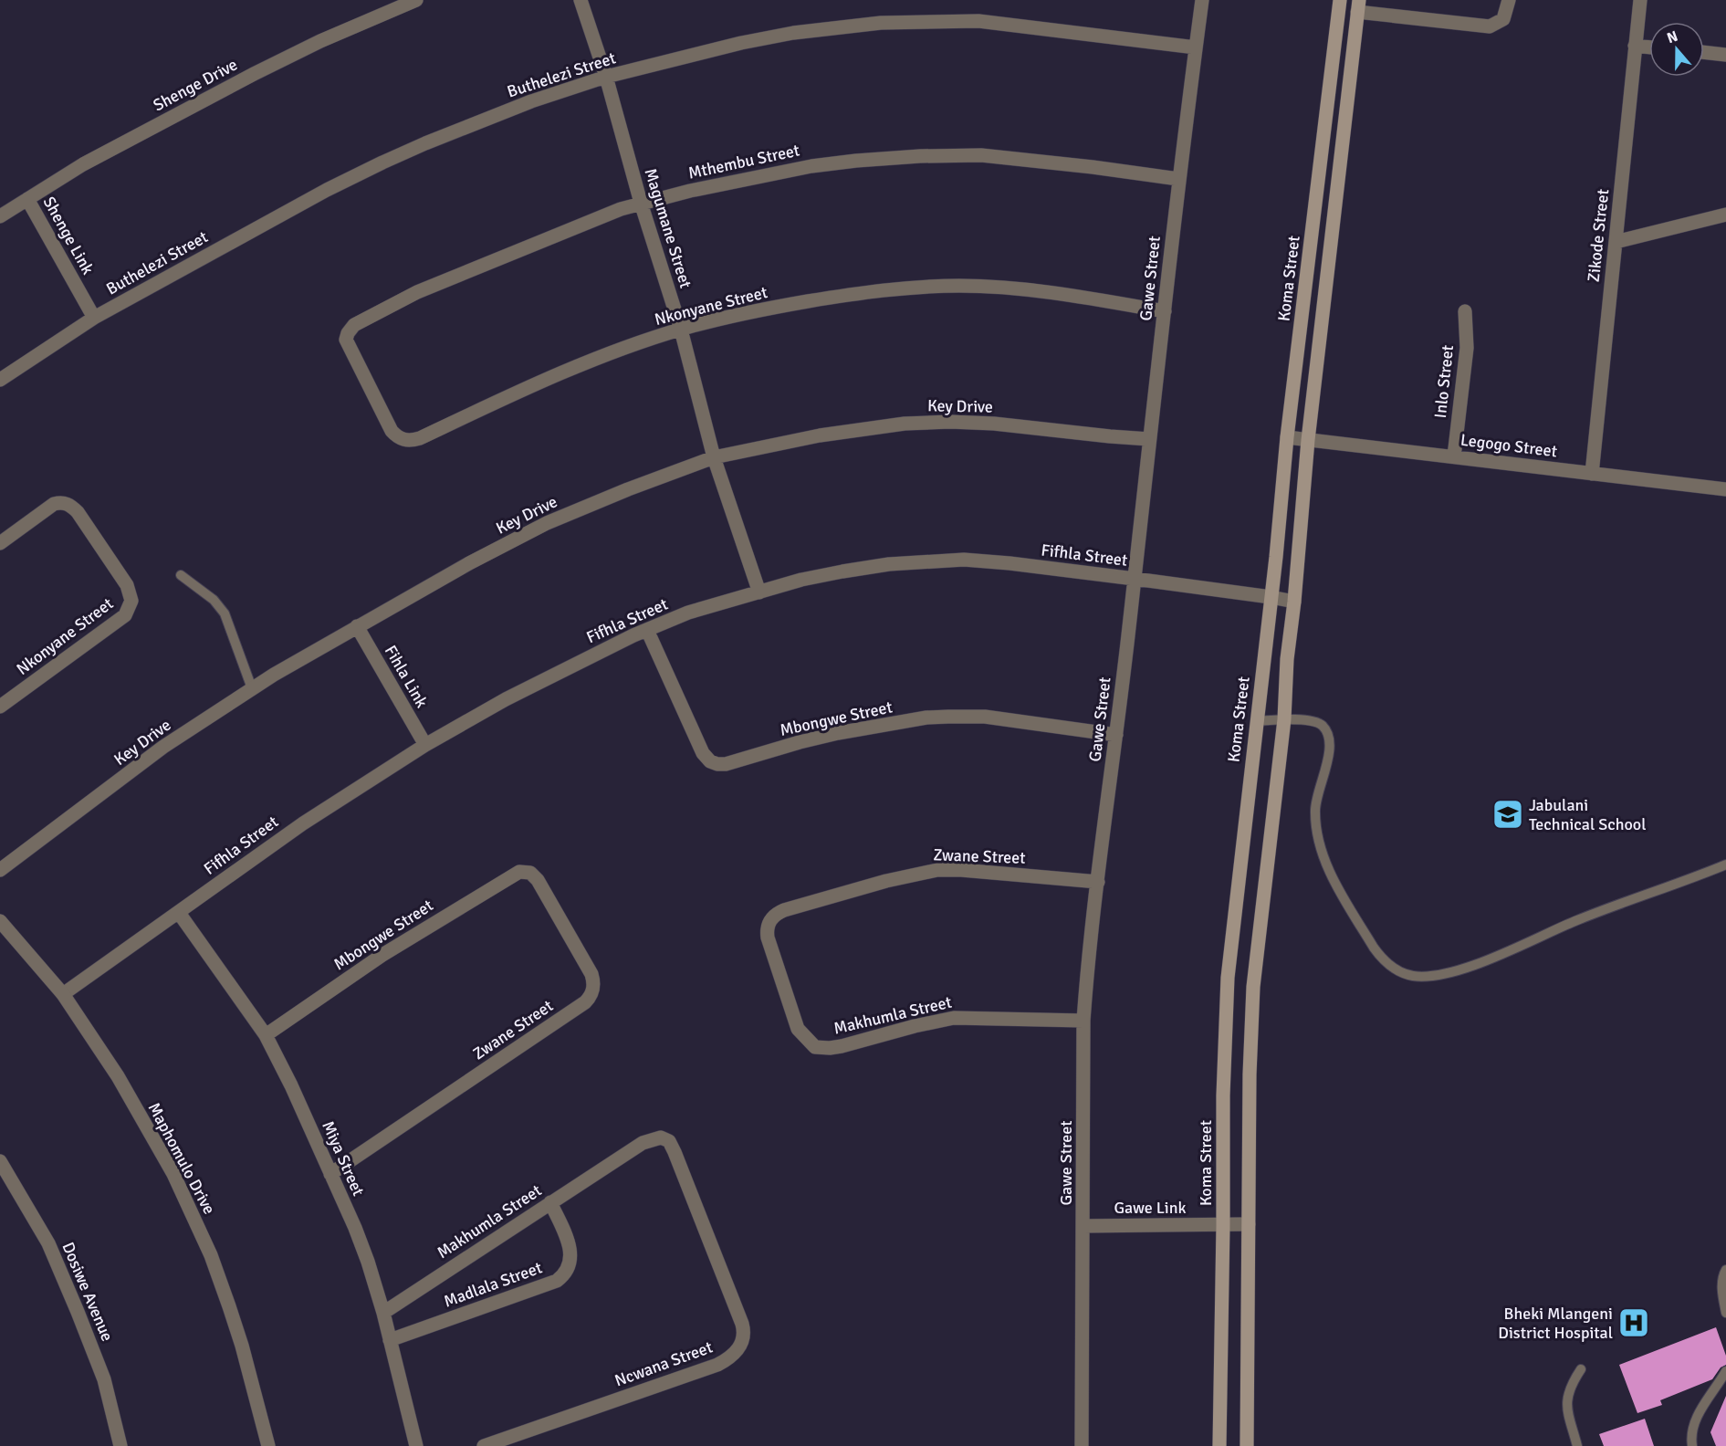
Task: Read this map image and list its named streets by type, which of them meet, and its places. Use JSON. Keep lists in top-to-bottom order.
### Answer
{
  "streets": {
    "main road": ["Koma Street"],
    "street": [
      "Buthelezi Street",
      "Shenge Drive",
      "Mthembu Street",
      "Magumane Street",
      "Shenge Link",
      "Zikode Street",
      "Gawe Street",
      "Nkonyane Street",
      "Inlo Street",
      "Key Drive",
      "Legogo Street",
      "Fifhla Street",
      "Fihla Link",
      "Mbongwe Street",
      "Zwane Street",
      "Makhumla Street",
      "Maphomulo Drive",
      "Miya Street",
      "Gawe Link",
      "Madlala Street",
      "Dosiwe Avenue",
      "Ncwana Street"
    ]
  },
  "crossings": [
    ["Buthelezi Street", "Magumane Street"],
    ["Buthelezi Street", "Shenge Link"],
    ["Buthelezi Street", "Gawe Street"],
    ["Shenge Drive", "Shenge Link"],
    ["Mthembu Street", "Magumane Street"],
    ["Mthembu Street", "Gawe Street"],
    ["Mthembu Street", "Nkonyane Street"],
    ["Magumane Street", "Nkonyane Street"],
    ["Magumane Street", "Key Drive"],
    ["Magumane Street", "Fifhla Street"],
    ["Zikode Street", "Legogo Street"],
    ["Gawe Street", "Nkonyane Street"],
    ["Gawe Street", "Key Drive"],
    ["Gawe Street", "Fifhla Street"],
    ["Gawe Street", "Mbongwe Street"],
    ["Gawe Street", "Zwane Street"],
    ["Gawe Street", "Makhumla Street"],
    ["Gawe Street", "Gawe Link"],
    ["Koma Street", "Legogo Street"],
    ["Koma Street", "Fifhla Street"],
    ["Koma Street", "Gawe Link"],
    ["Inlo Street", "Legogo Street"],
    ["Key Drive", "Fihla Link"],
    ["Fifhla Street", "Fihla Link"],
    ["Fifhla Street", "Mbongwe Street"],
    ["Fifhla Street", "Maphomulo Drive"],
    ["Fifhla Street", "Miya Street"],
    ["Mbongwe Street", "Zwane Street"],
    ["Mbongwe Street", "Miya Street"],
    ["Zwane Street", "Makhumla Street"],
    ["Zwane Street", "Miya Street"],
    ["Makhumla Street", "Miya Street"],
    ["Makhumla Street", "Madlala Street"],
    ["Makhumla Street", "Ncwana Street"],
    ["Miya Street", "Madlala Street"]
  ],
  "places": {
    "school or university": ["Jabulani Technical School"],
    "hospital": ["Bheki Mlangeni District Hospital"]
  },
  "north": "top"
}
